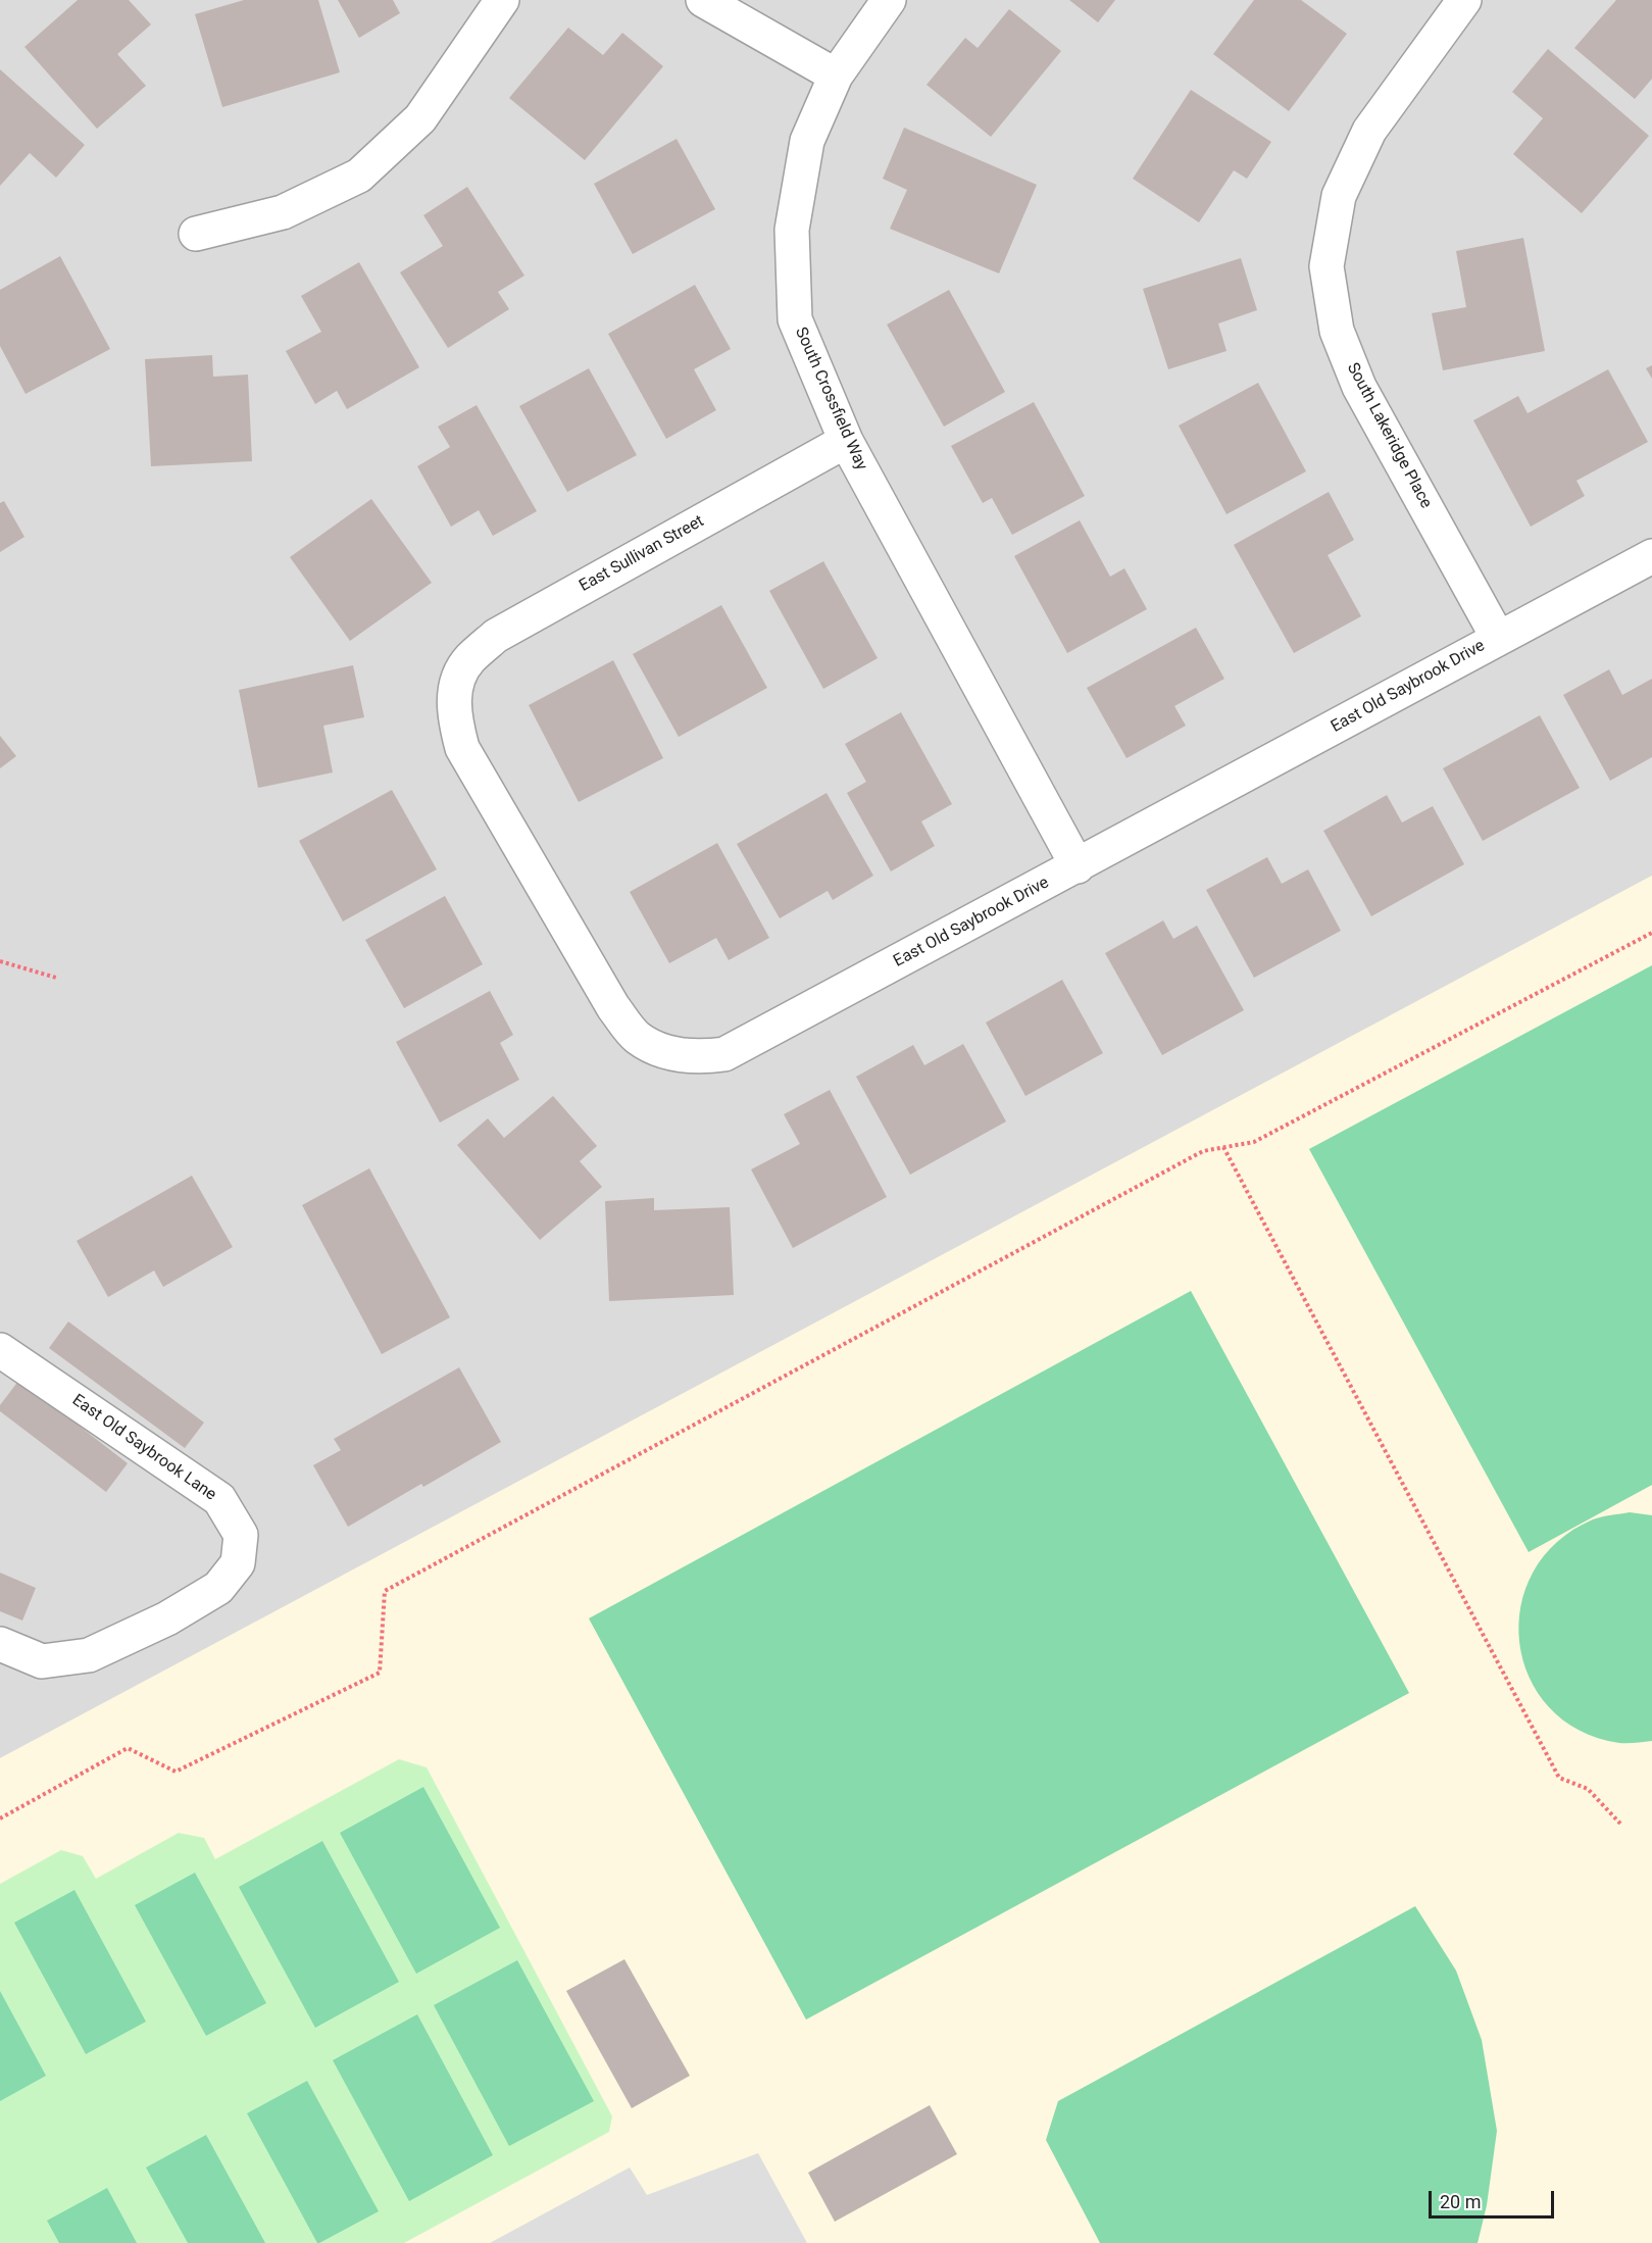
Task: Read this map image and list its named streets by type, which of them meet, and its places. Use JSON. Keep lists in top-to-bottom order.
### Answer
{
  "streets": {
    "street": [
      "South Crossfield Way",
      "South Lakeridge Place",
      "East Sullivan Street",
      "East Old Saybrook Drive",
      "East Old Saybrook Lane"
    ]
  },
  "crossings": [
    ["South Crossfield Way", "East Sullivan Street"],
    ["South Crossfield Way", "East Old Saybrook Drive"],
    ["South Lakeridge Place", "East Old Saybrook Drive"],
    ["East Sullivan Street", "East Old Saybrook Drive"]
  ],
  "scale_bar": "20 m"
}
